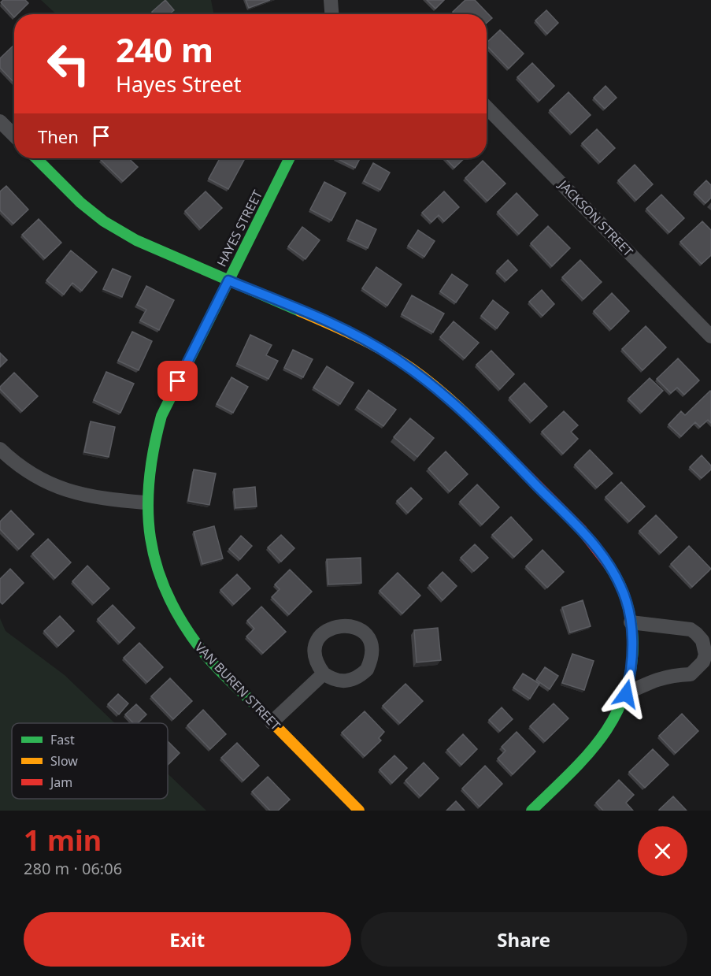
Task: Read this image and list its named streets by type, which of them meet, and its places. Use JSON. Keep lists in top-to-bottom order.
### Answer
{
  "streets": {
    "street": ["JACKSON STREET", "HAYES STREET", "VAN BUREN STREET"]
  },
  "crossings": [
    ["HAYES STREET", "VAN BUREN STREET"]
  ],
  "legend": ["Fast", "Slow", "Jam"],
  "page": {
    "turn": ["240 m", "Hayes Street"],
    "then": "Then",
    "heading": ["1 min", "280 m · 06:06"],
    "buttons": ["Exit", "Share"]
  }
}
